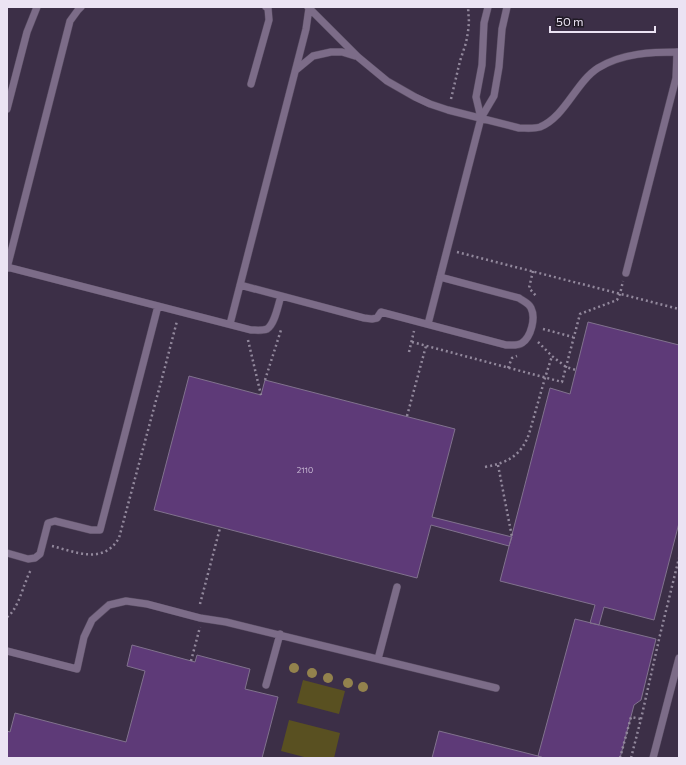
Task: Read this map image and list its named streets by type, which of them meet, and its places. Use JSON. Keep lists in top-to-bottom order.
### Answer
{
  "house_numbers": ["2110"],
  "scale_bar": "50 m"
}
